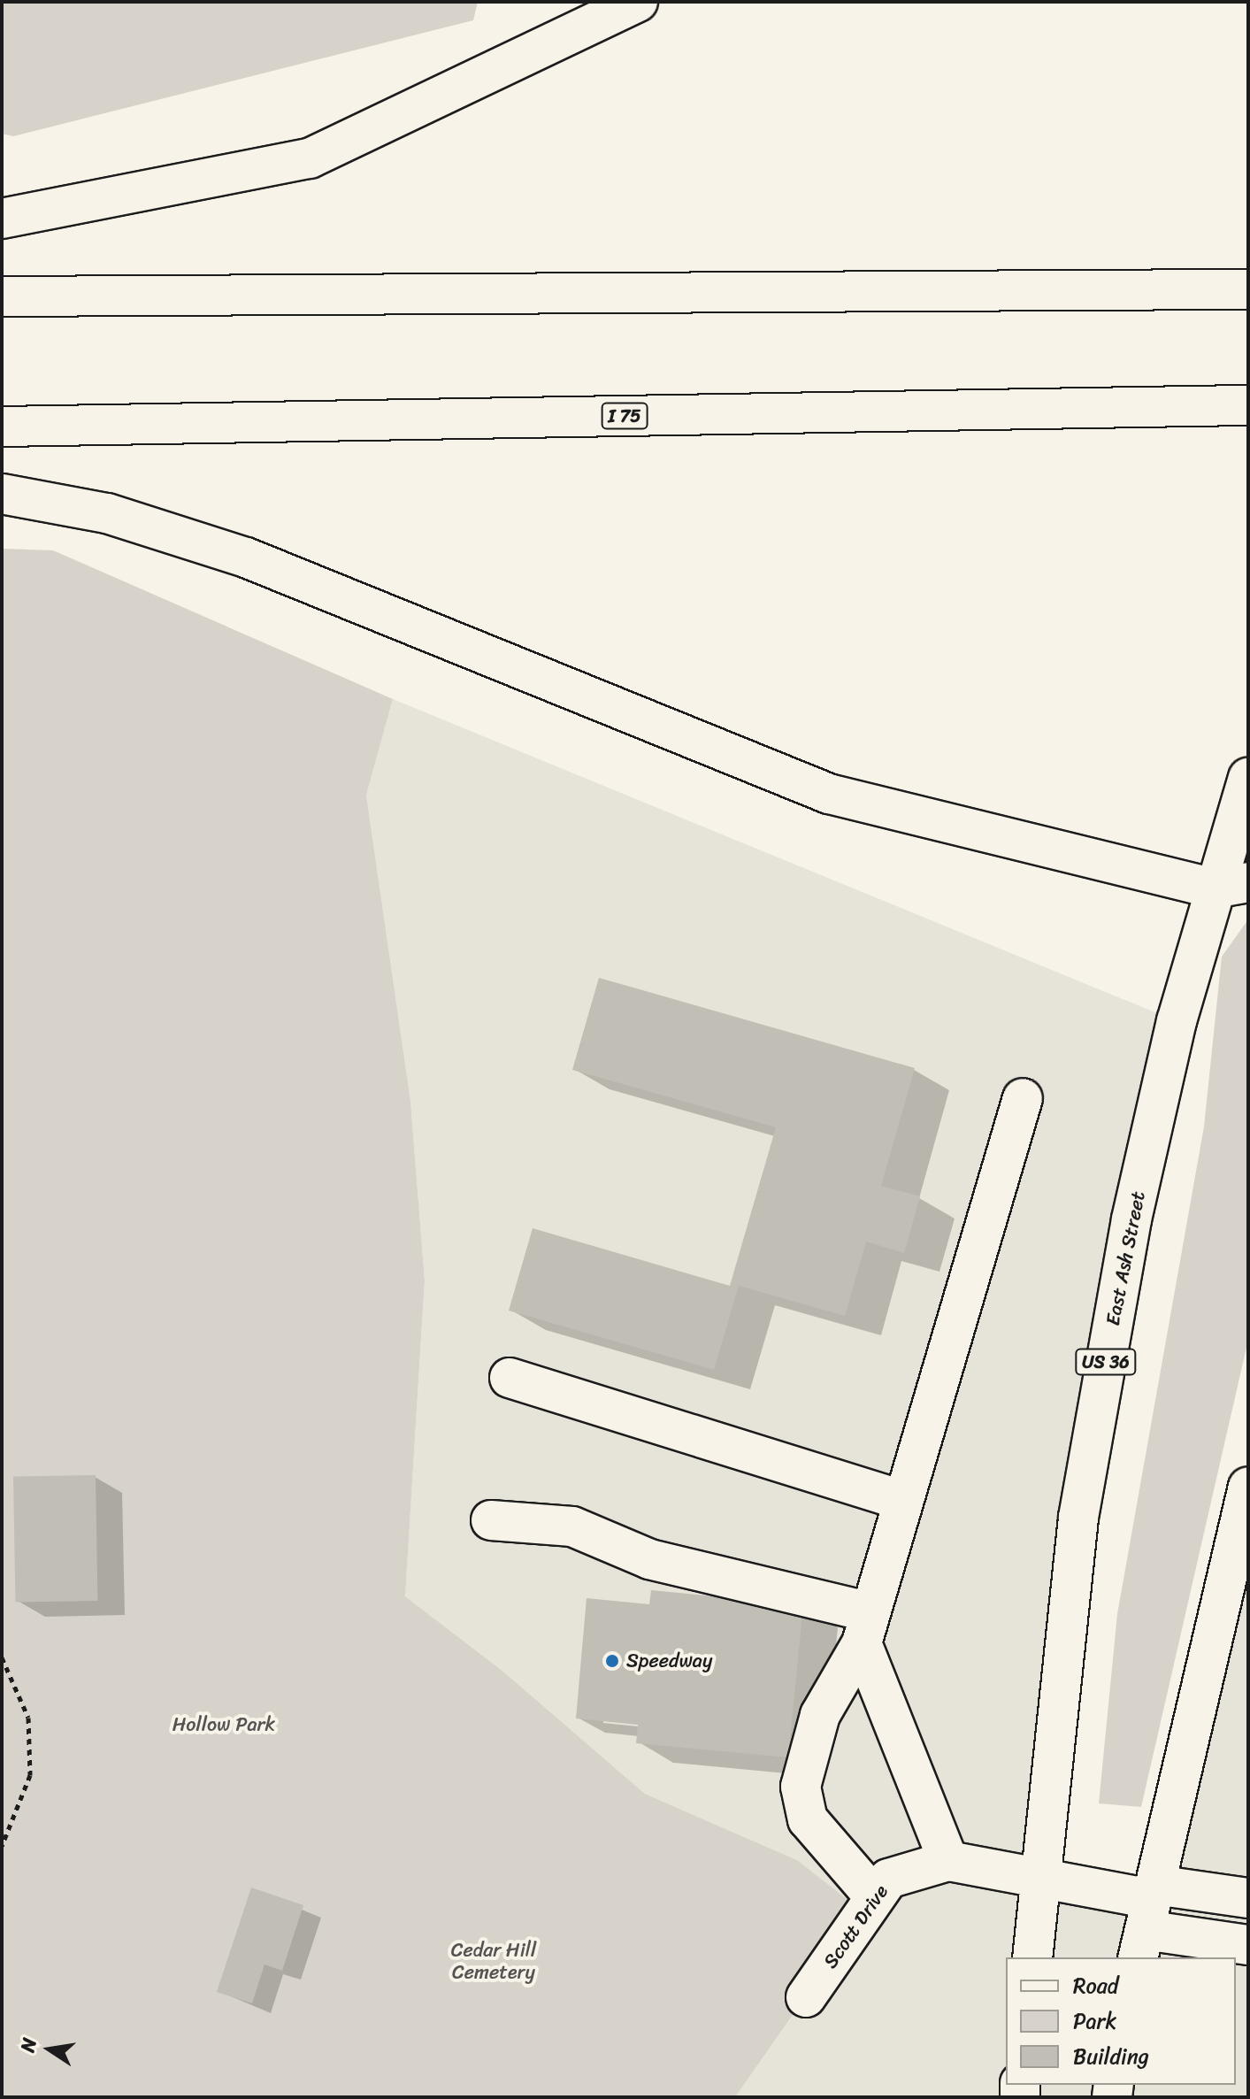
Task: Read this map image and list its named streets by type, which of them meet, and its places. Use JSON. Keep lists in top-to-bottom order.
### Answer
{
  "streets": {
    "main road": [
      "I 75",
      "East Ash Street",
      "US 36",
      "Scott Drive"
    ]
  },
  "crossings": [
    ["East Ash Street", "Scott Drive"]
  ],
  "parks": ["Hollow Park", "Cedar Hill Cemetery"],
  "places": ["Speedway"],
  "legend": ["Road", "Park", "Building"],
  "north": "left"
}
